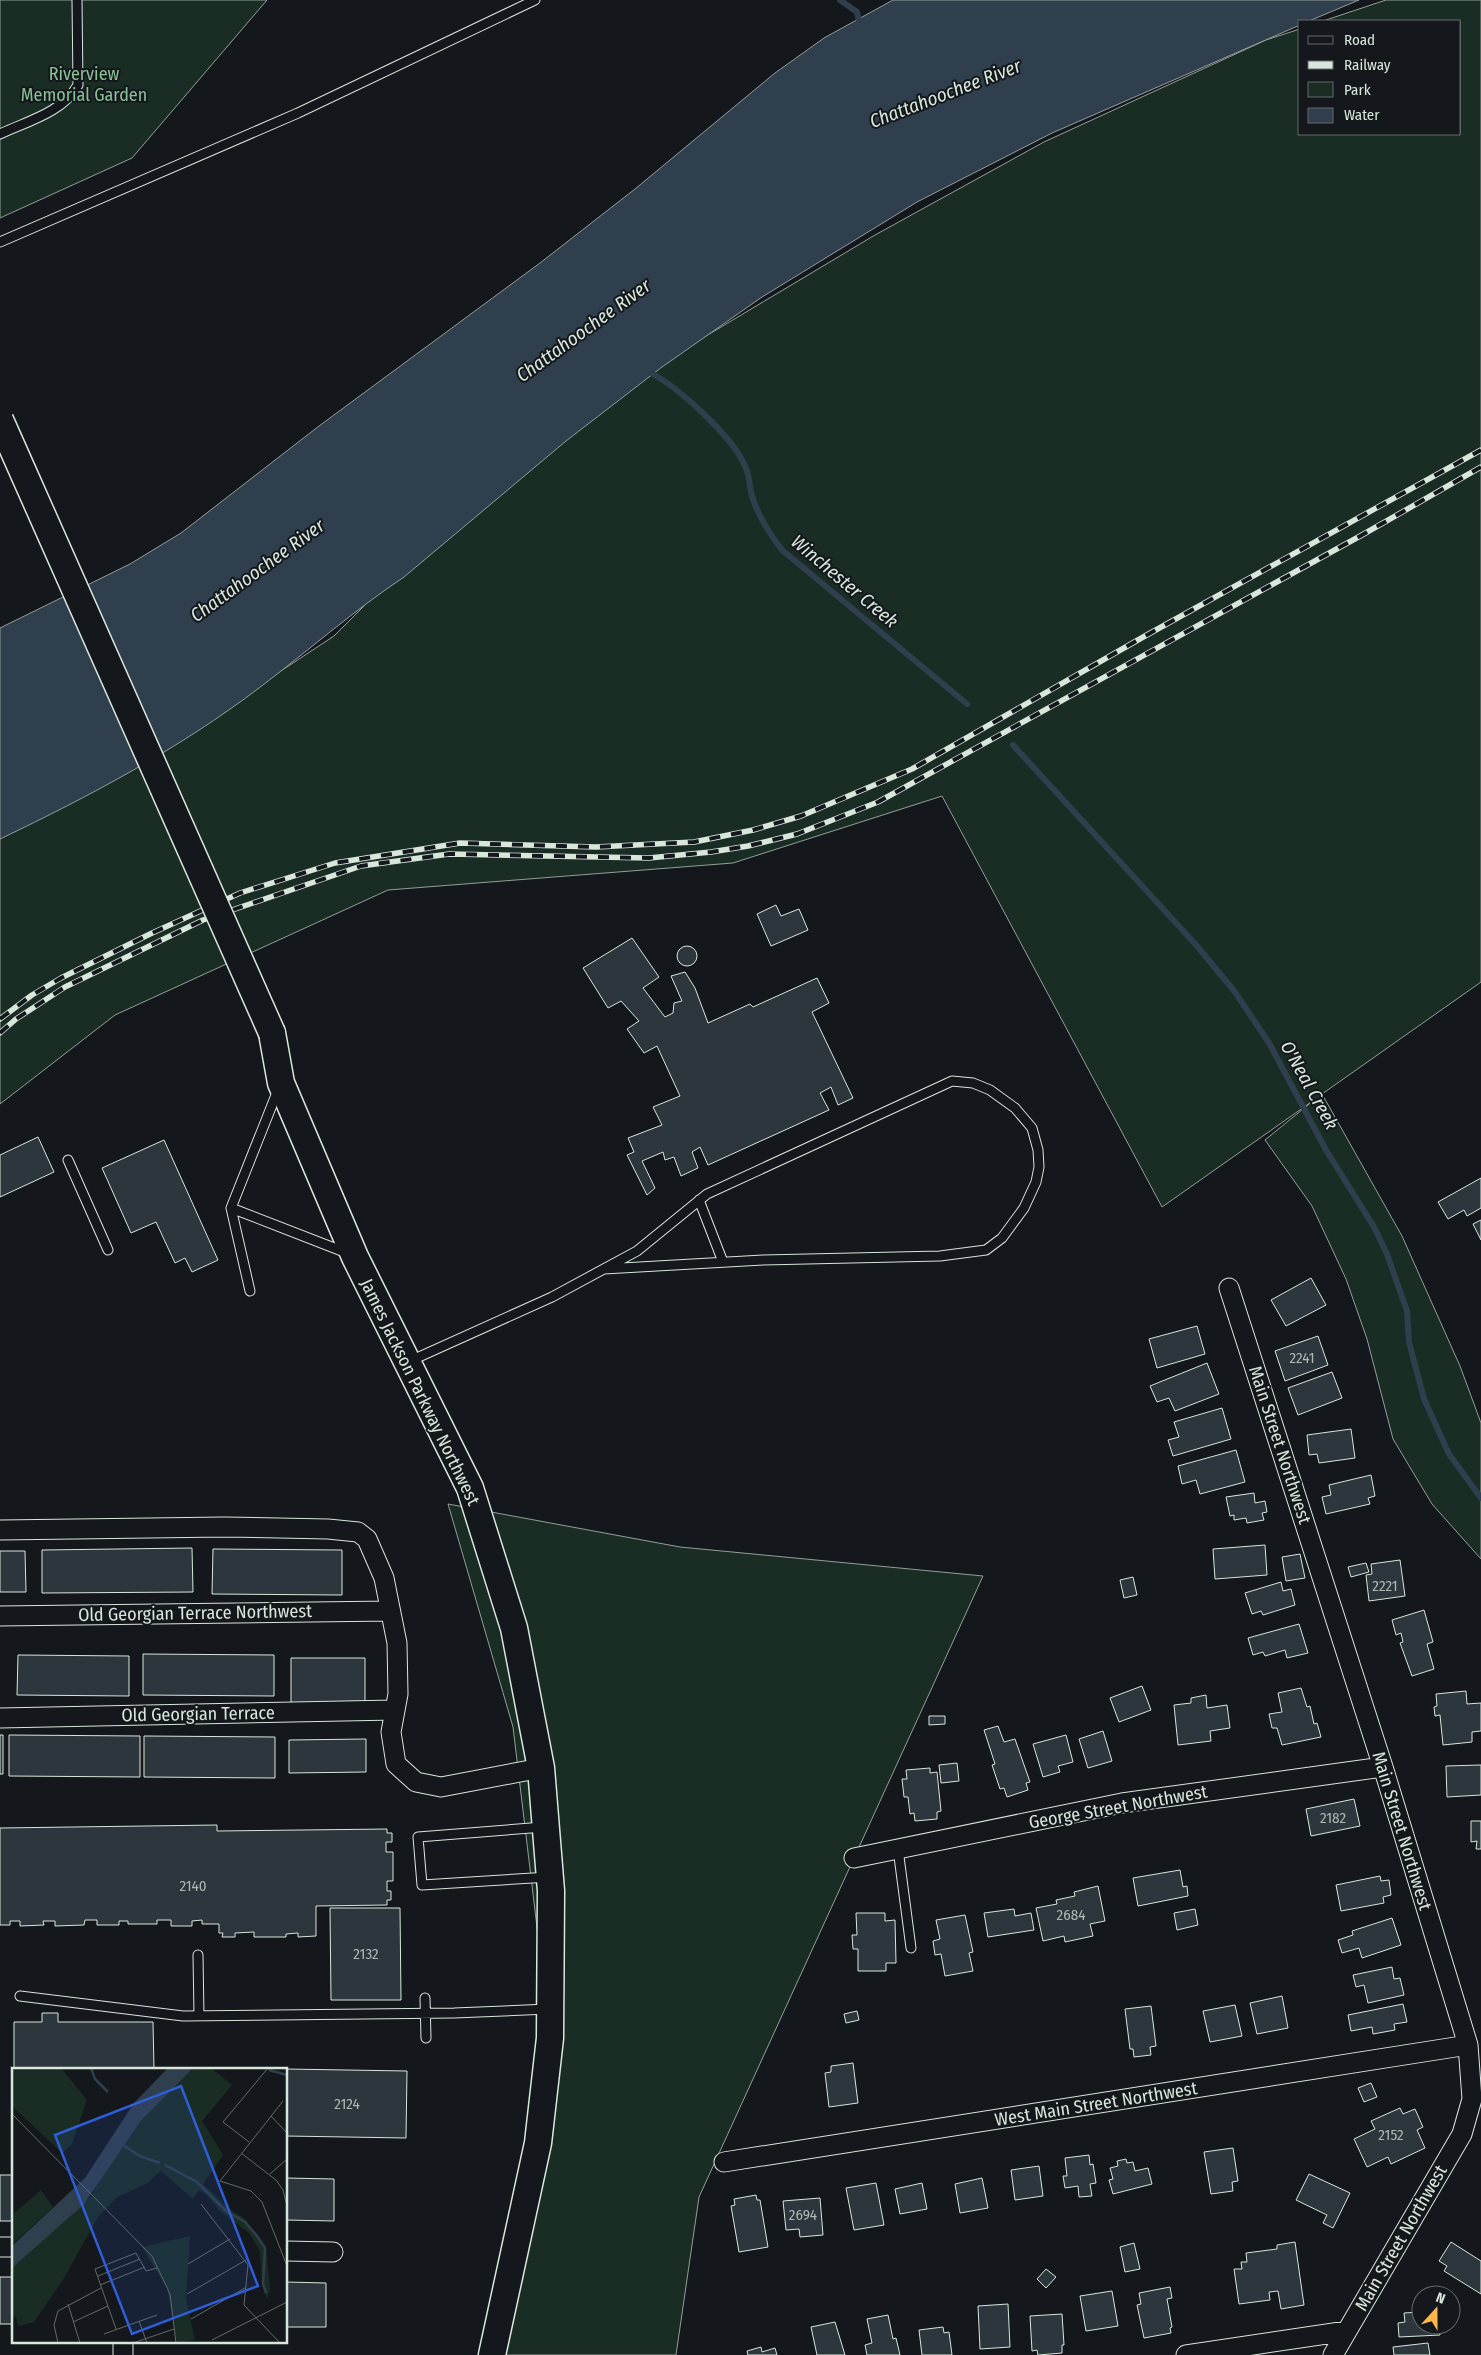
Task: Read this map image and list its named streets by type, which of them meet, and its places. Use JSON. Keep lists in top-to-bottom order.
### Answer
{
  "streets": {
    "main road": ["James Jackson Parkway Northwest"],
    "street": [
      "Main Street Northwest",
      "Old Georgian Terrace Northwest",
      "Old Georgian Terrace",
      "George Street Northwest",
      "West Main Street Northwest"
    ]
  },
  "crossings": [
    ["Main Street Northwest", "George Street Northwest"],
    ["Main Street Northwest", "West Main Street Northwest"]
  ],
  "water": ["Chattahoochee River", "Winchester Creek", "O'Neal Creek"],
  "parks": ["Riverview Memorial Garden"],
  "house_numbers": [
    "2241",
    "2221",
    "2182",
    "2140",
    "2684",
    "2132",
    "2124",
    "2152",
    "2694"
  ],
  "legend": [
    "Road",
    "Railway",
    "Park",
    "Water"
  ],
  "north": "top"
}
